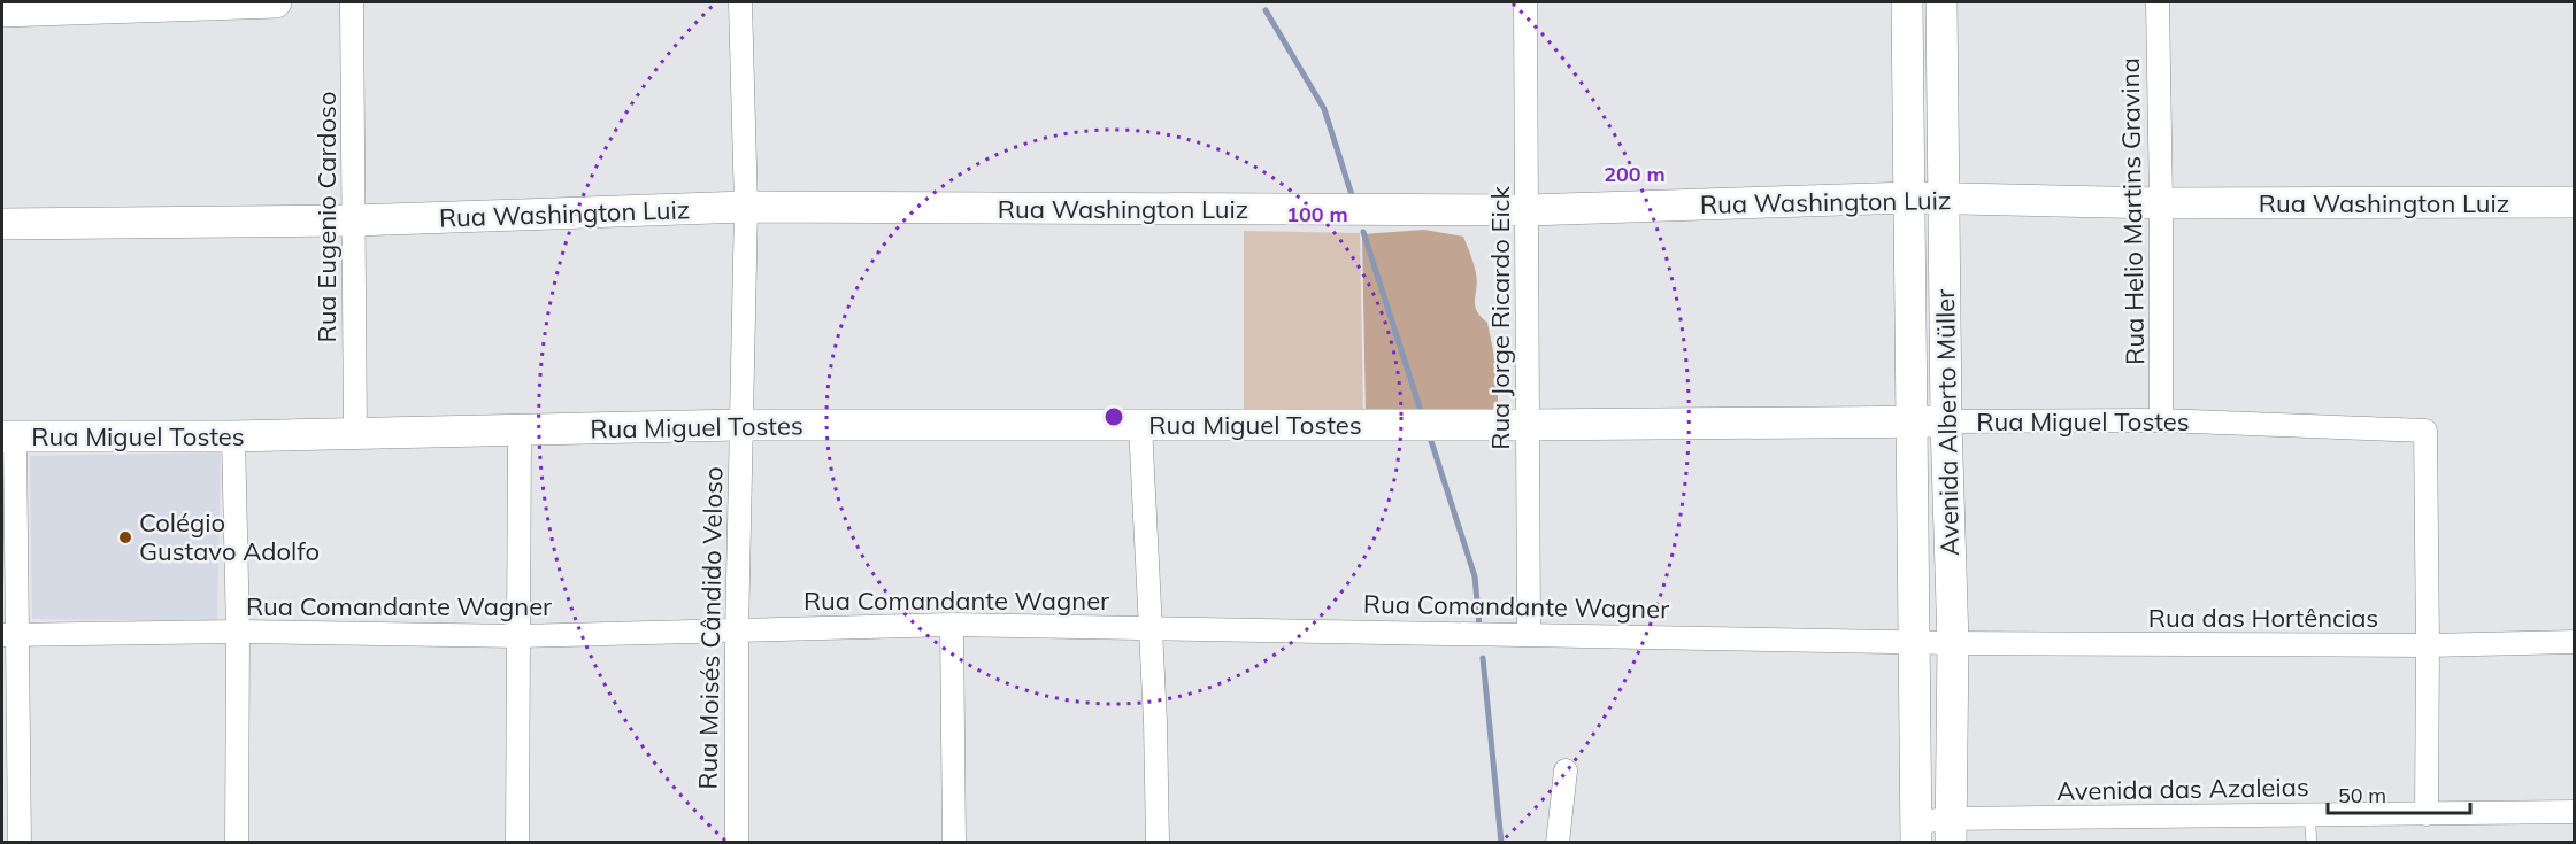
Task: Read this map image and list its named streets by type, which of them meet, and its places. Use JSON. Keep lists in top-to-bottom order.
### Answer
{
  "streets": {
    "main road": ["Rua Washington Luiz", "Rua Miguel Tostes", "Avenida Alberto Müller"],
    "street": [
      "Rua Helio Martins Gravina",
      "Rua Eugenio Cardoso",
      "Rua Jorge Ricardo Eick",
      "Rua Comandante Wagner",
      "Rua das Hortências",
      "Rua Moisés Cândido Veloso",
      "Avenida das Azaleias"
    ]
  },
  "crossings": [
    ["Rua Washington Luiz", "Rua Helio Martins Gravina"],
    ["Rua Washington Luiz", "Rua Eugenio Cardoso"],
    ["Rua Washington Luiz", "Rua Jorge Ricardo Eick"],
    ["Rua Washington Luiz", "Avenida Alberto Müller"],
    ["Rua Washington Luiz", "Rua Moisés Cândido Veloso"],
    ["Rua Helio Martins Gravina", "Rua Miguel Tostes"],
    ["Rua Eugenio Cardoso", "Rua Miguel Tostes"],
    ["Rua Jorge Ricardo Eick", "Rua Miguel Tostes"],
    ["Rua Jorge Ricardo Eick", "Rua Comandante Wagner"],
    ["Rua Miguel Tostes", "Avenida Alberto Müller"],
    ["Rua Miguel Tostes", "Rua das Hortências"],
    ["Rua Miguel Tostes", "Rua Moisés Cândido Veloso"],
    ["Avenida Alberto Müller", "Rua Comandante Wagner"],
    ["Avenida Alberto Müller", "Rua das Hortências"],
    ["Avenida Alberto Müller", "Avenida das Azaleias"],
    ["Rua Comandante Wagner", "Rua das Hortências"],
    ["Rua Comandante Wagner", "Rua Moisés Cândido Veloso"]
  ],
  "places": ["Colégio Gustavo Adolfo"],
  "scale_bar": "50 m",
  "rings": ["200 m", "100 m"]
}
